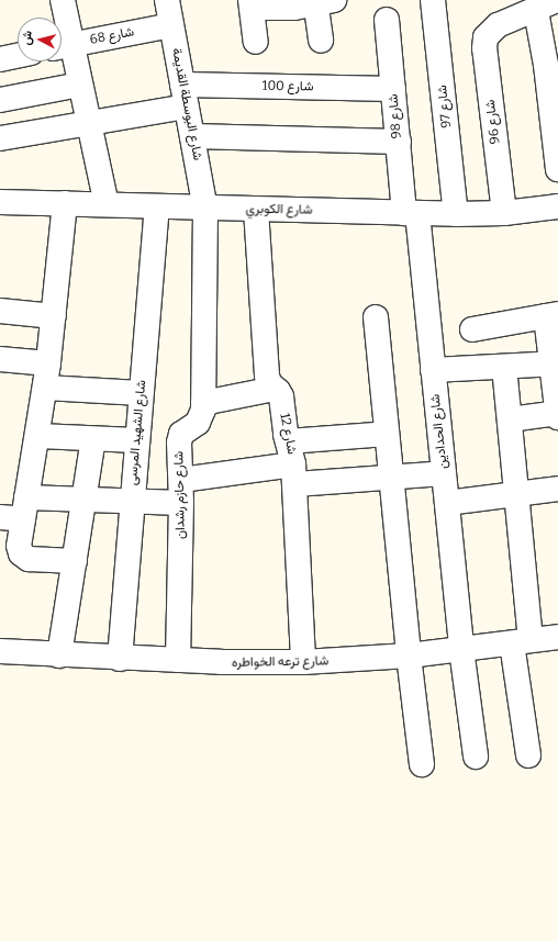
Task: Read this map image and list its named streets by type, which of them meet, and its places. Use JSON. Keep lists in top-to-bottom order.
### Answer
{
  "streets": {
    "street": [
      "شارع 68",
      "شارع 100",
      "شارع البوسطة القديمة",
      "شارع 97",
      "شارع 98",
      "شارع 96",
      "شارع الكوبري",
      "شارع الحدادين",
      "شارع الشهيد المرسى",
      "شارع 12",
      "شارع حازم رشدان",
      "شارع ترعه الخواطره"
    ]
  },
  "crossings": [
    ["شارع 68", "شارع البوسطة القديمة"],
    ["شارع 100", "شارع البوسطة القديمة"],
    ["شارع 100", "شارع 98"],
    ["شارع البوسطة القديمة", "شارع الكوبري"],
    ["شارع البوسطة القديمة", "شارع حازم رشدان"],
    ["شارع 97", "شارع الكوبري"],
    ["شارع 98", "شارع الكوبري"],
    ["شارع 98", "شارع الحدادين"],
    ["شارع 96", "شارع الكوبري"],
    ["شارع الكوبري", "شارع الحدادين"],
    ["شارع الكوبري", "شارع الشهيد المرسى"],
    ["شارع الكوبري", "شارع 12"],
    ["شارع الكوبري", "شارع حازم رشدان"],
    ["شارع الحدادين", "شارع ترعه الخواطره"],
    ["شارع الشهيد المرسى", "شارع ترعه الخواطره"],
    ["شارع 12", "شارع ترعه الخواطره"],
    ["شارع حازم رشدان", "شارع ترعه الخواطره"]
  ],
  "north": "left"
}
